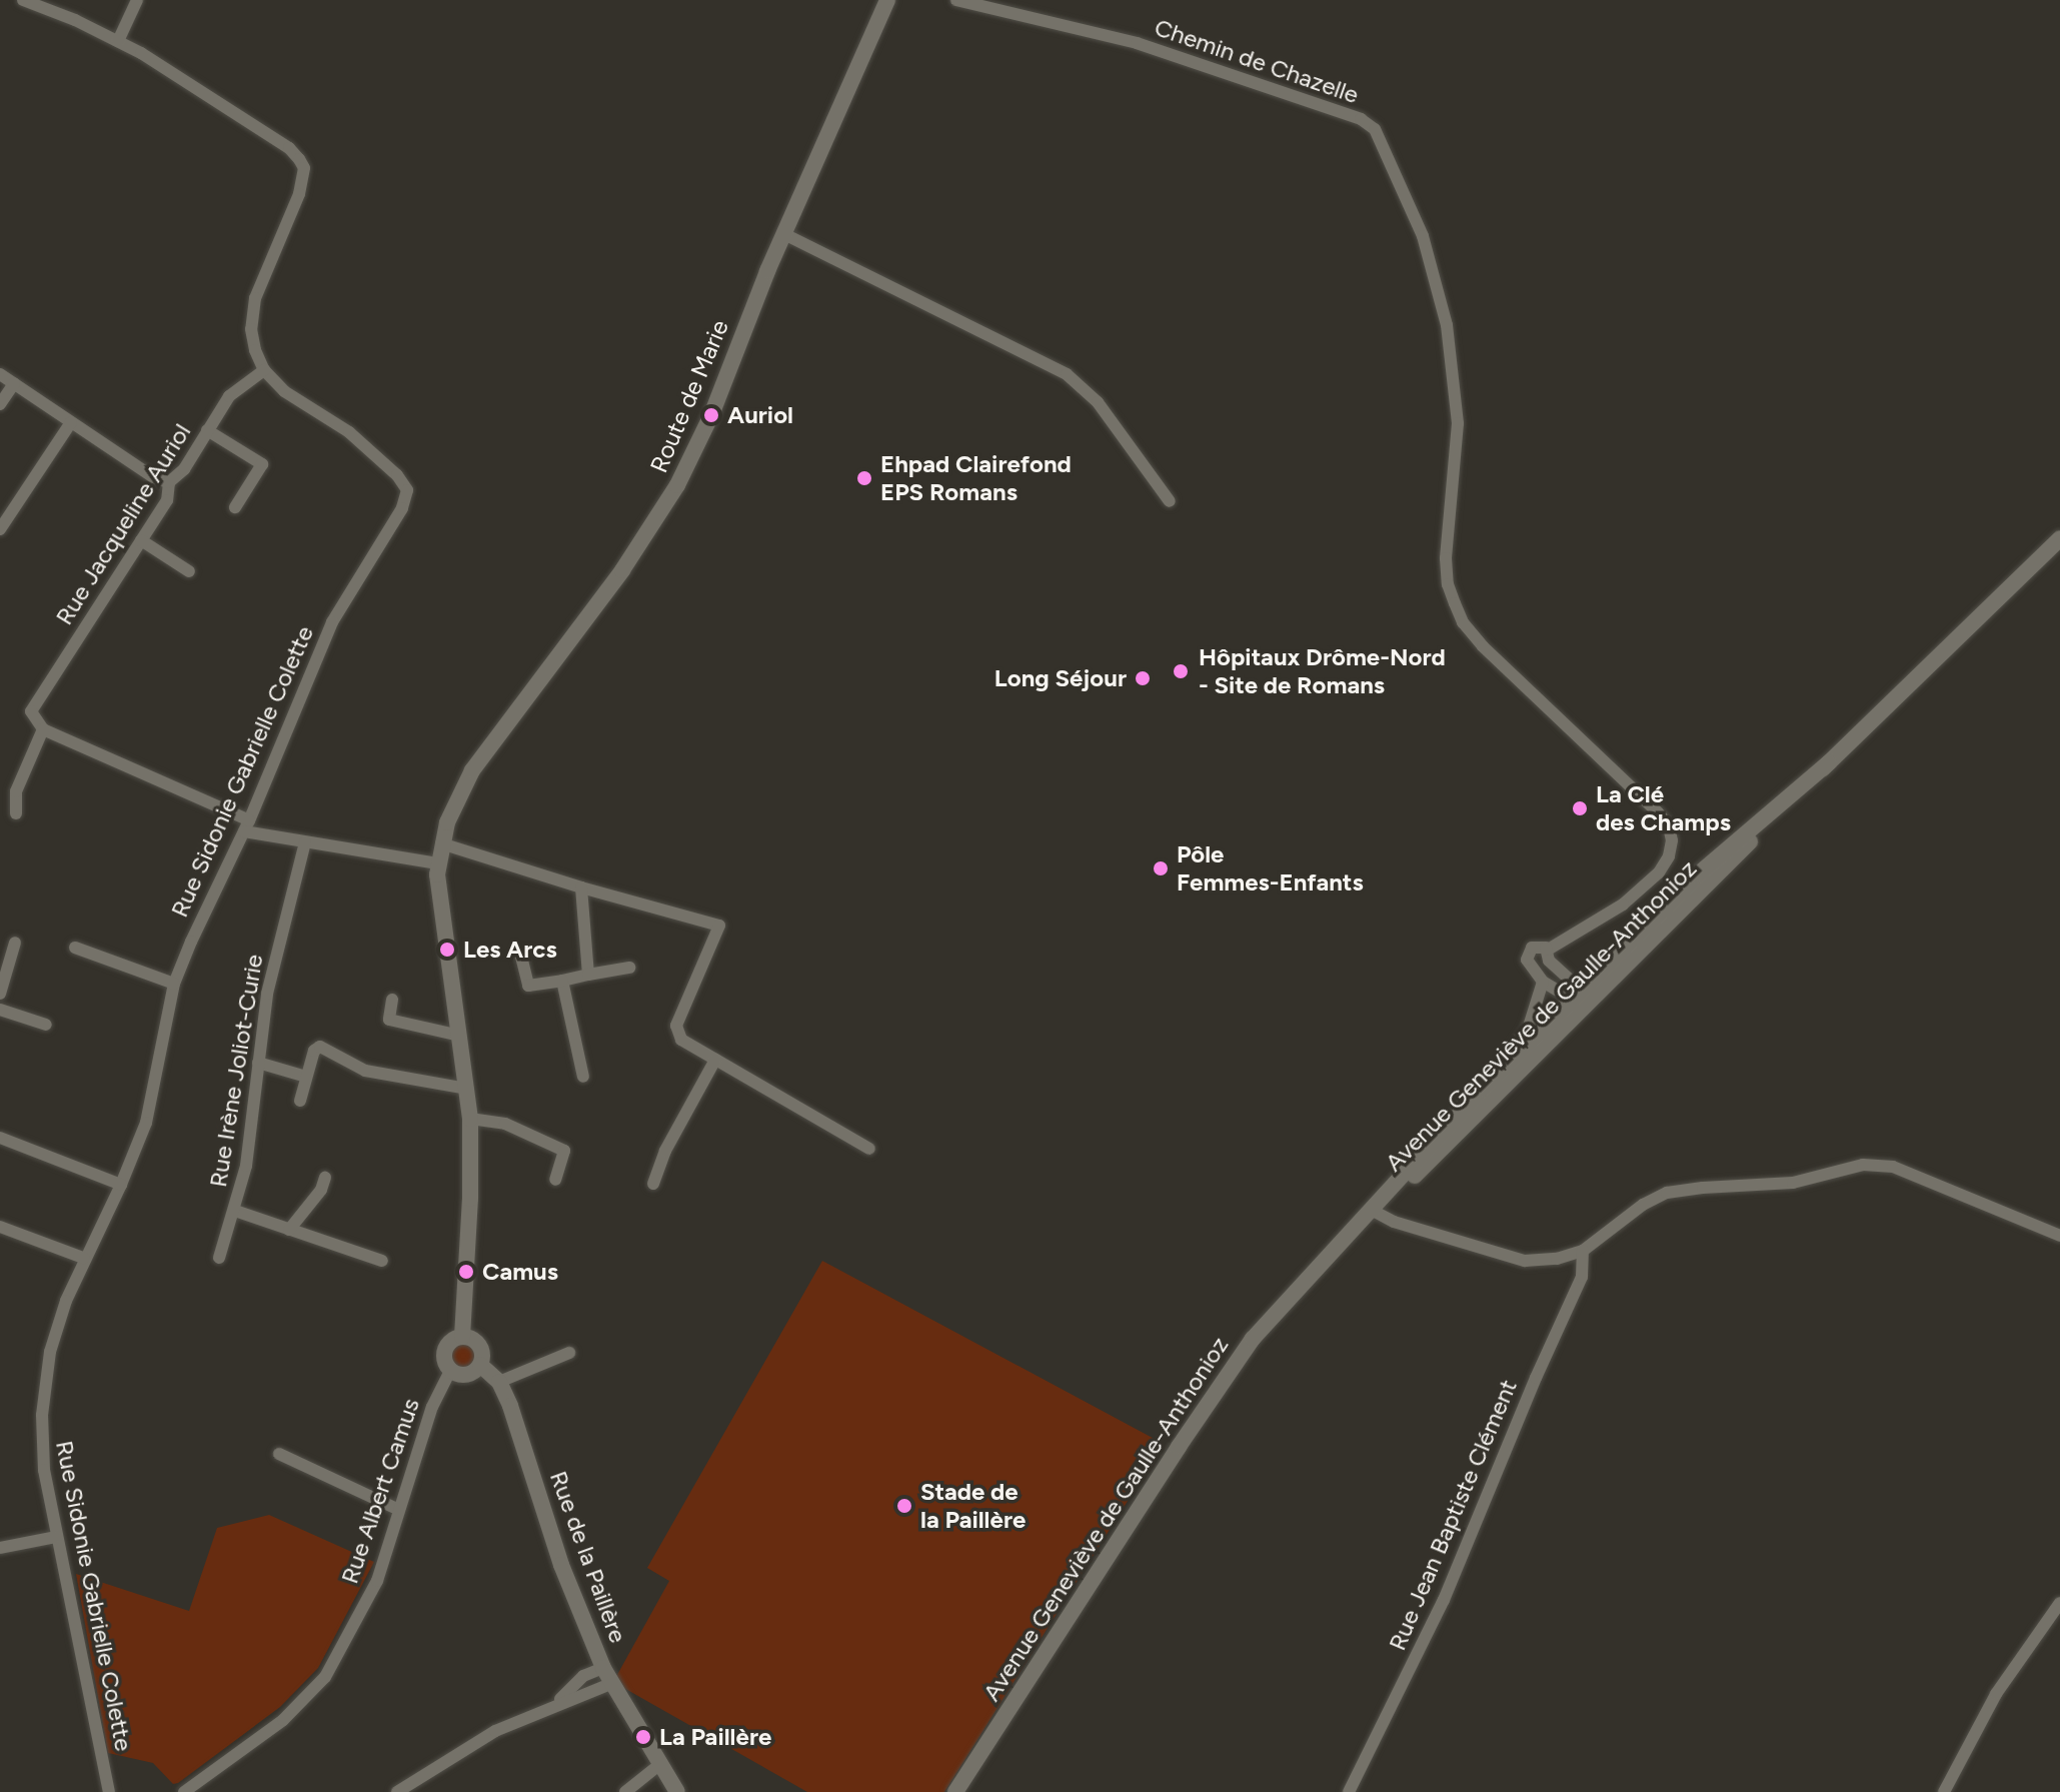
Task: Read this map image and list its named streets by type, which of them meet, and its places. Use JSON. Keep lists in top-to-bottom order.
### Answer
{
  "streets": {
    "main road": ["Route de Marie", "Avenue Geneviève de Gaulle-Anthonioz", "Rue de la Paillère"],
    "street": [
      "Chemin de Chazelle",
      "Rue Jacqueline Auriol",
      "Rue Sidonie Gabrielle Colette",
      "Rue Irène Joliot-Curie",
      "Rue Albert Camus",
      "Rue Jean Baptiste Clément"
    ]
  },
  "crossings": [
    ["Rue Jacqueline Auriol", "Rue Sidonie Gabrielle Colette"],
    ["Rue Albert Camus", "Rue de la Paillère"]
  ],
  "places": [
    "Auriol",
    "Ehpad Clairefond EPS Romans",
    "Hôpitaux Drôme-Nord - Site de Romans",
    "Long Séjour",
    "La Clé des Champs",
    "Pôle Femmes-Enfants",
    "Les Arcs",
    "Camus",
    "Stade de la Paillère",
    "La Paillère"
  ]
}
